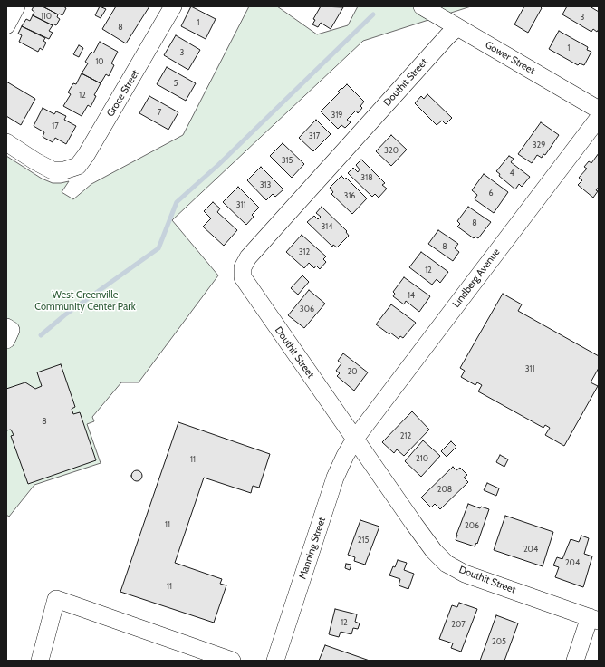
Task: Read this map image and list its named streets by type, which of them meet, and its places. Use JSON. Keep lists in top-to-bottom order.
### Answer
{
  "streets": {
    "street": [
      "Gower Street",
      "Douthit Street",
      "Groce Street",
      "Lindberg Avenue",
      "Manning Street"
    ]
  },
  "crossings": [
    ["Gower Street", "Douthit Street"],
    ["Douthit Street", "Lindberg Avenue"],
    ["Douthit Street", "Manning Street"],
    ["Lindberg Avenue", "Manning Street"]
  ],
  "parks": ["West Greenville Community Center Park"],
  "house_numbers": [
    "110",
    "3",
    "1",
    "8",
    "1",
    "3",
    "10",
    "5",
    "12",
    "7",
    "319",
    "17",
    "317",
    "329",
    "320",
    "315",
    "4",
    "318",
    "313",
    "6",
    "316",
    "311",
    "8",
    "314",
    "8",
    "312",
    "12",
    "14",
    "306",
    "311",
    "20",
    "8",
    "212",
    "210",
    "11",
    "208",
    "11",
    "206",
    "215",
    "204",
    "204",
    "11",
    "12",
    "207",
    "205"
  ]
}
